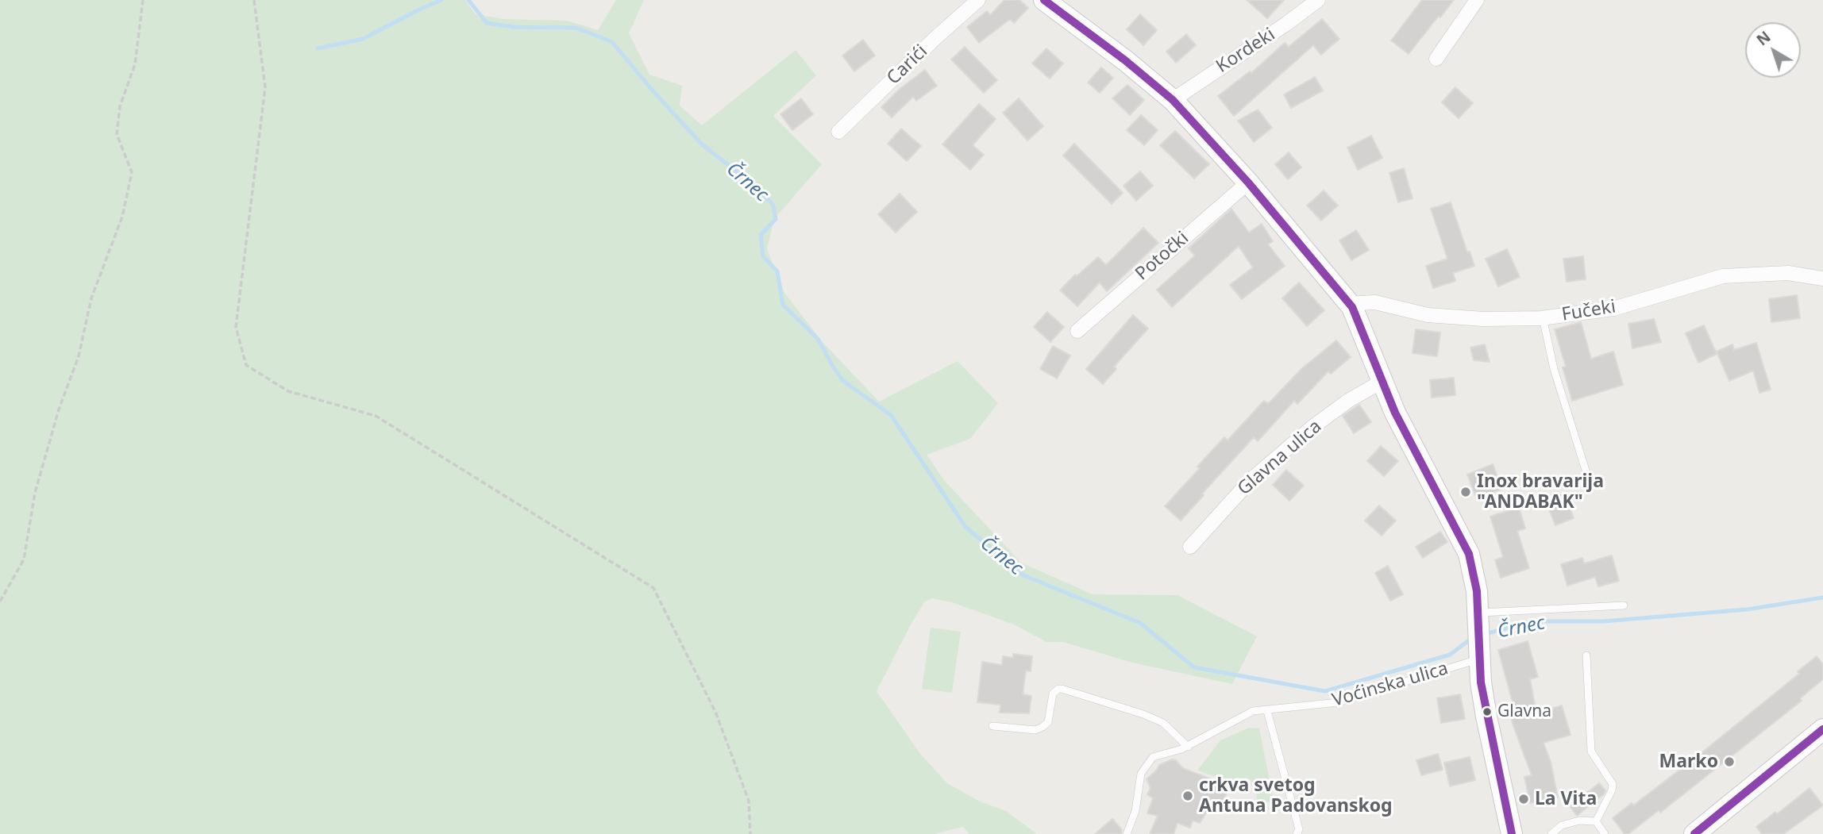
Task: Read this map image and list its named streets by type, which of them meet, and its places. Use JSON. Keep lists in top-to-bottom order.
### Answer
{
  "streets": {
    "street": [
      "Kordeki",
      "Carići",
      "Potočki",
      "Fučeki",
      "Glavna ulica"
    ],
    "lane": ["Voćinska ulica"]
  },
  "water": ["Črnec"],
  "places": [
    "Inox bravarija \"ANDABAK\"",
    "Glavna",
    "Marko",
    "crkva svetog Antuna Padovanskog",
    "La Vita"
  ],
  "north": "top left"
}
